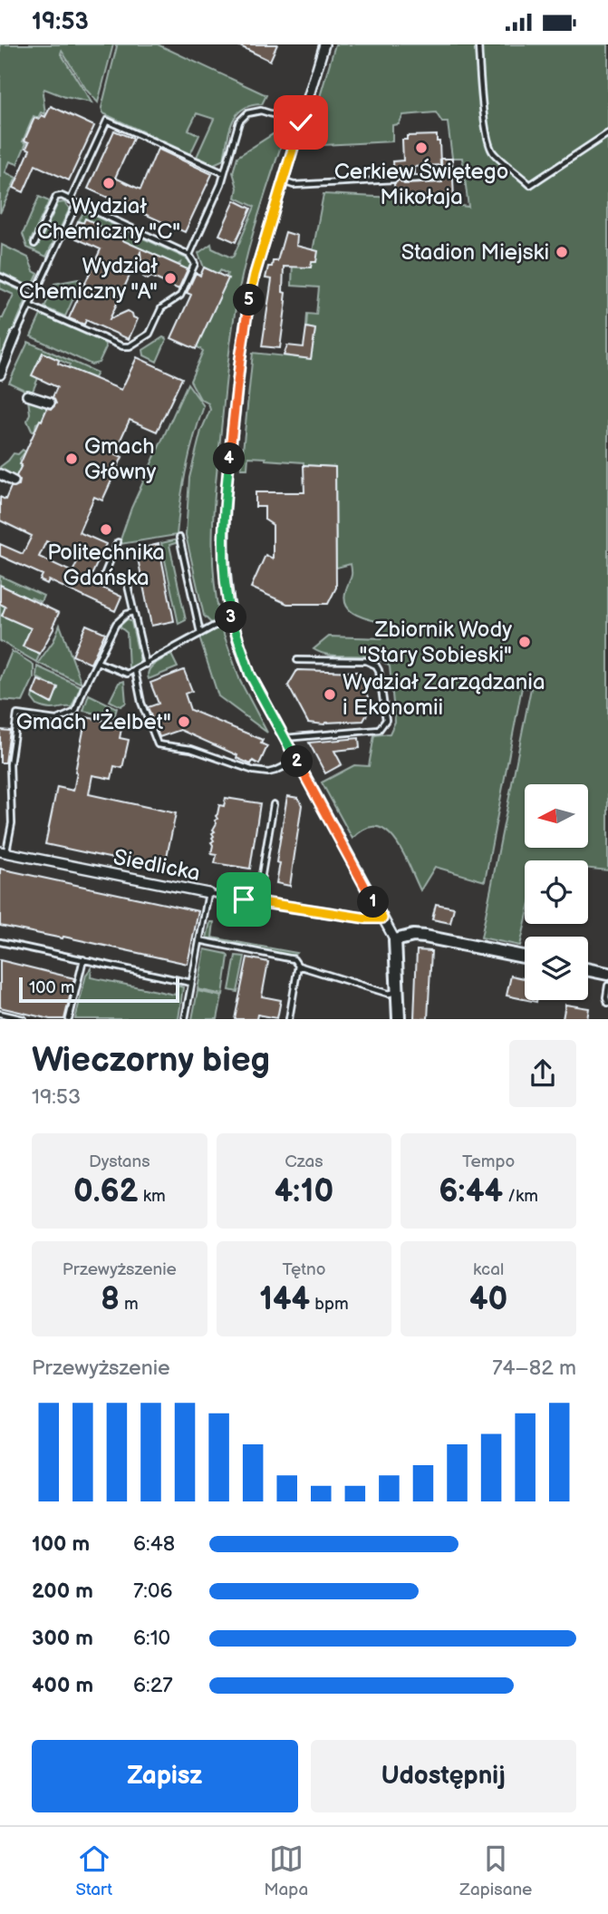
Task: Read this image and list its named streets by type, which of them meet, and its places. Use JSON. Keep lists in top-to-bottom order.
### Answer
{
  "streets": {
    "street": ["Siedlicka"]
  },
  "places": [
    "Cerkiew Świętego Mikołaja",
    "Wydział Chemiczny \"C\"",
    "Stadion Miejski",
    "Wydział Chemiczny \"A\"",
    "Gmach Główny",
    "Politechnika Gdańska",
    "Zbiornik Wody \"Stary Sobieski\"",
    "Wydział Zarządzania i Ekonomii",
    "Gmach \"Żelbet\""
  ],
  "scale_bar": "100 m",
  "north": "left",
  "page": {
    "status": "19:53",
    "pins": [
      "5",
      "4",
      "3",
      "2",
      "1"
    ],
    "scale": "100 m",
    "heading": ["Wieczorny bieg", "19:53"],
    "stats": [
      ["Dystans", "0.62 km"],
      ["Czas", "4:10"],
      ["Tempo", "6:44 /km"],
      ["Przewyższenie", "8 m"],
      ["Tętno", "144 bpm"],
      ["kcal", "40"]
    ],
    "chart": ["Przewyższenie", "74–82 m"],
    "list": [
      {
        "name": "100 m",
        "note": "6:48"
      },
      {
        "name": "200 m",
        "note": "7:06"
      },
      {
        "name": "300 m",
        "note": "6:10"
      },
      {
        "name": "400 m",
        "note": "6:27"
      }
    ],
    "buttons": ["Zapisz", "Udostępnij"],
    "tabs": ["Start", "Mapa", "Zapisane"]
  }
}
